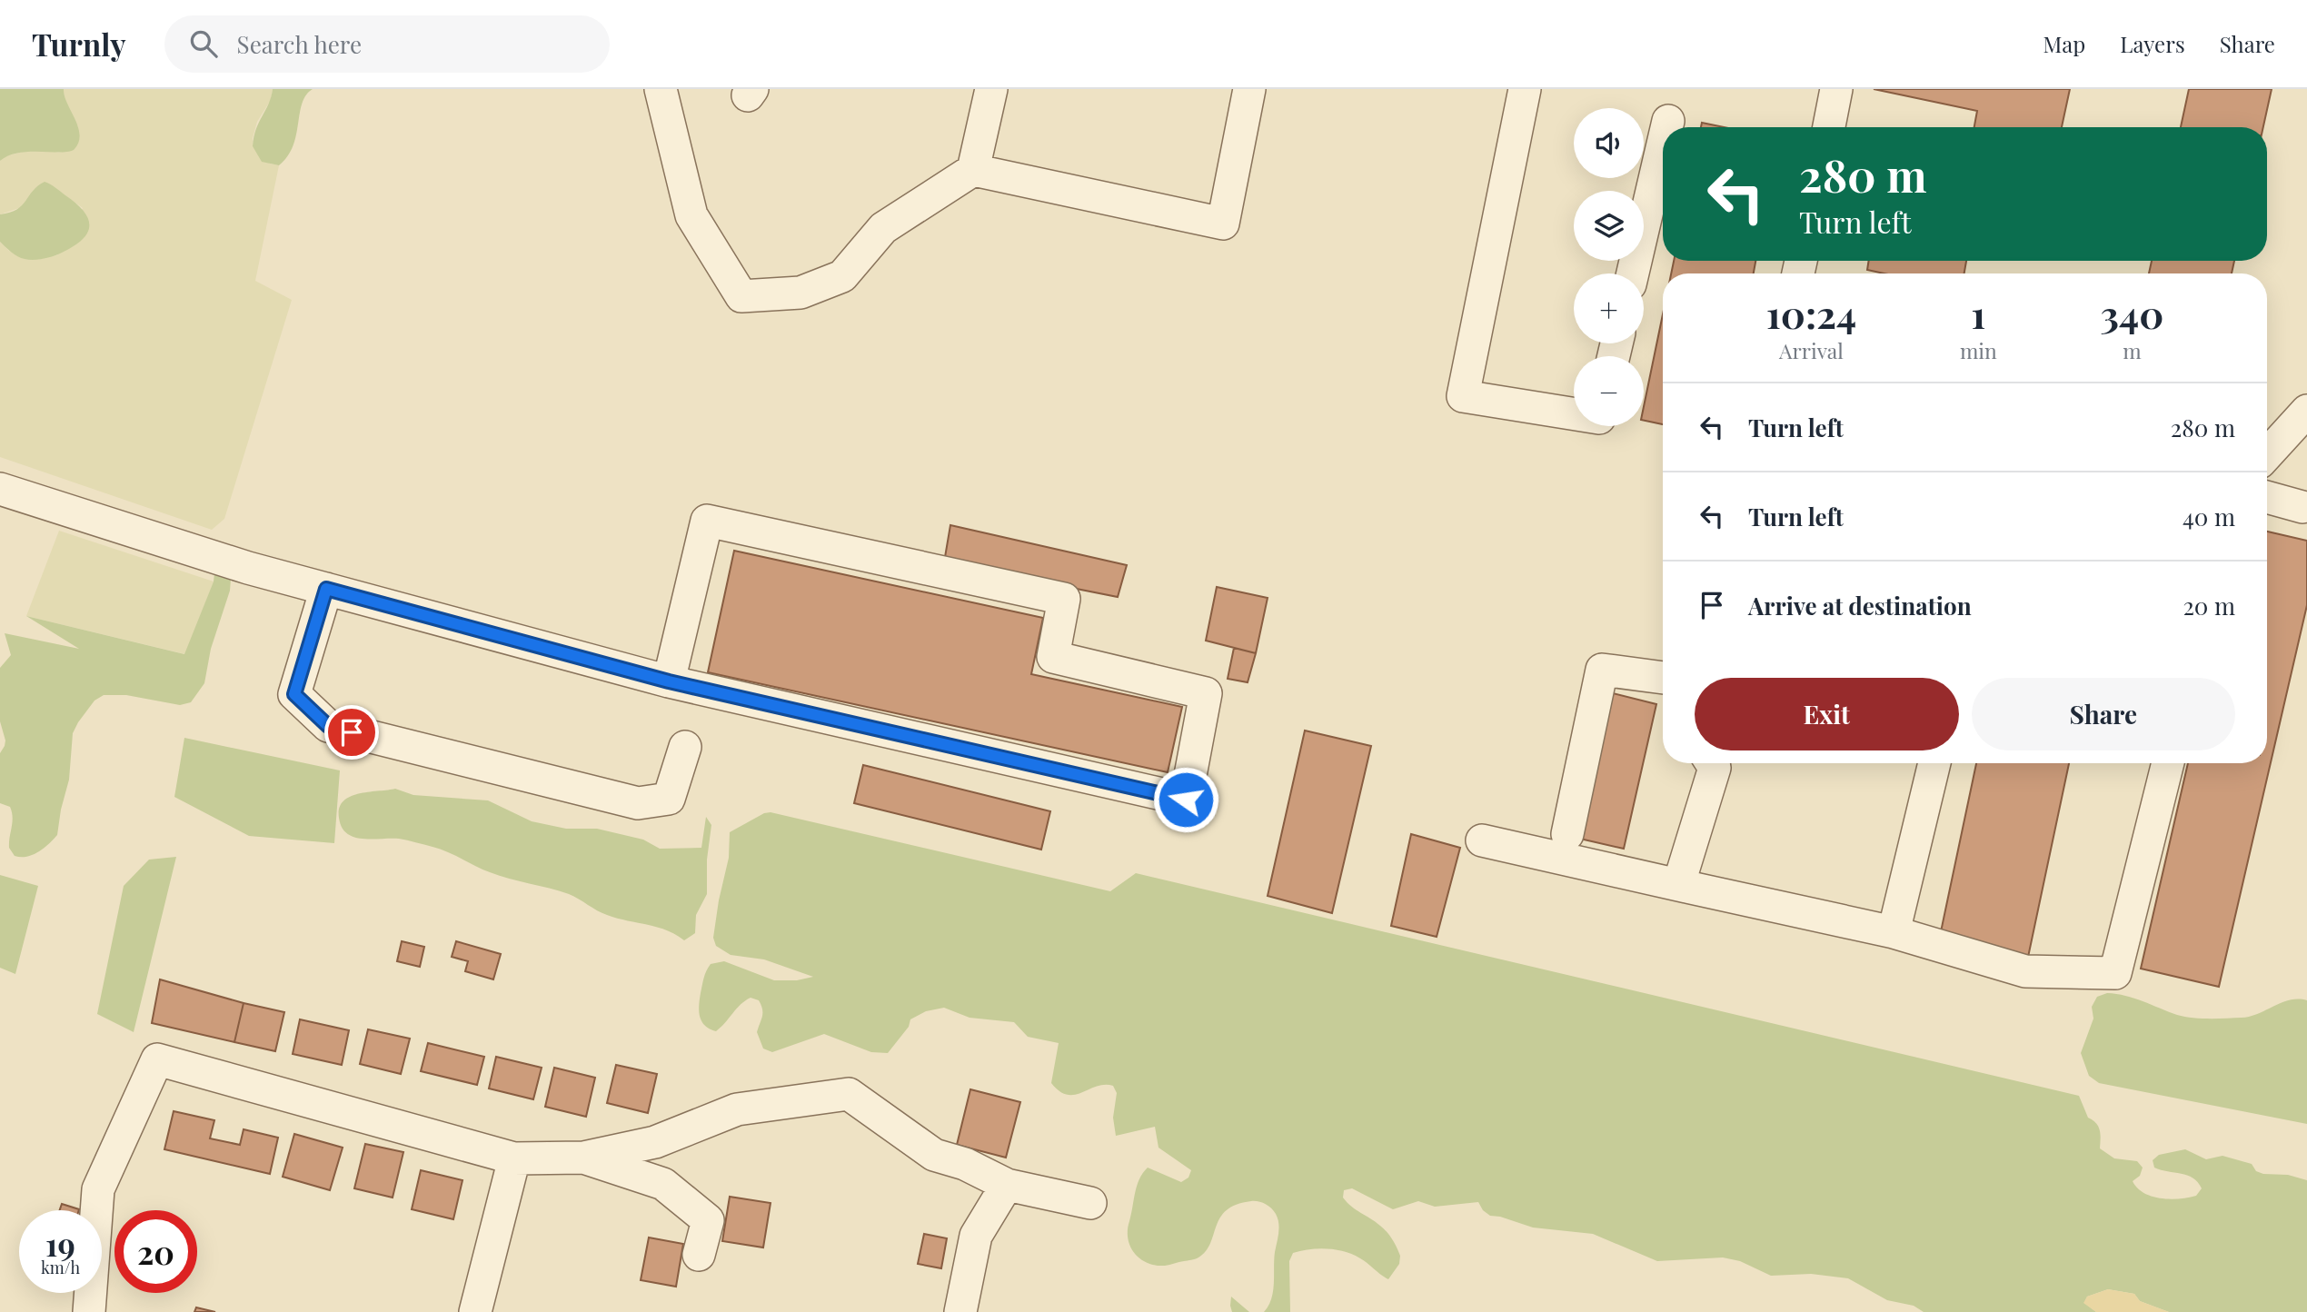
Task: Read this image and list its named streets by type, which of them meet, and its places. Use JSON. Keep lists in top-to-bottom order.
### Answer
{
  "page": {
    "header": "Turnly",
    "search": "Search here",
    "nav": ["Map", "Layers", "Share"],
    "map_buttons": ["+", "−"],
    "turn": ["280 m", "Turn left"],
    "eta": [
      "10:24",
      "Arrival",
      "1",
      "min",
      "340",
      "m"
    ],
    "list": [
      {
        "name": "Turn left",
        "value": "280 m"
      },
      {
        "name": "Turn left",
        "value": "40 m"
      },
      {
        "name": "Arrive at destination",
        "value": "20 m"
      }
    ],
    "buttons": ["Exit", "Share"],
    "speed": "19 km/h",
    "limit": "20"
  }
}
